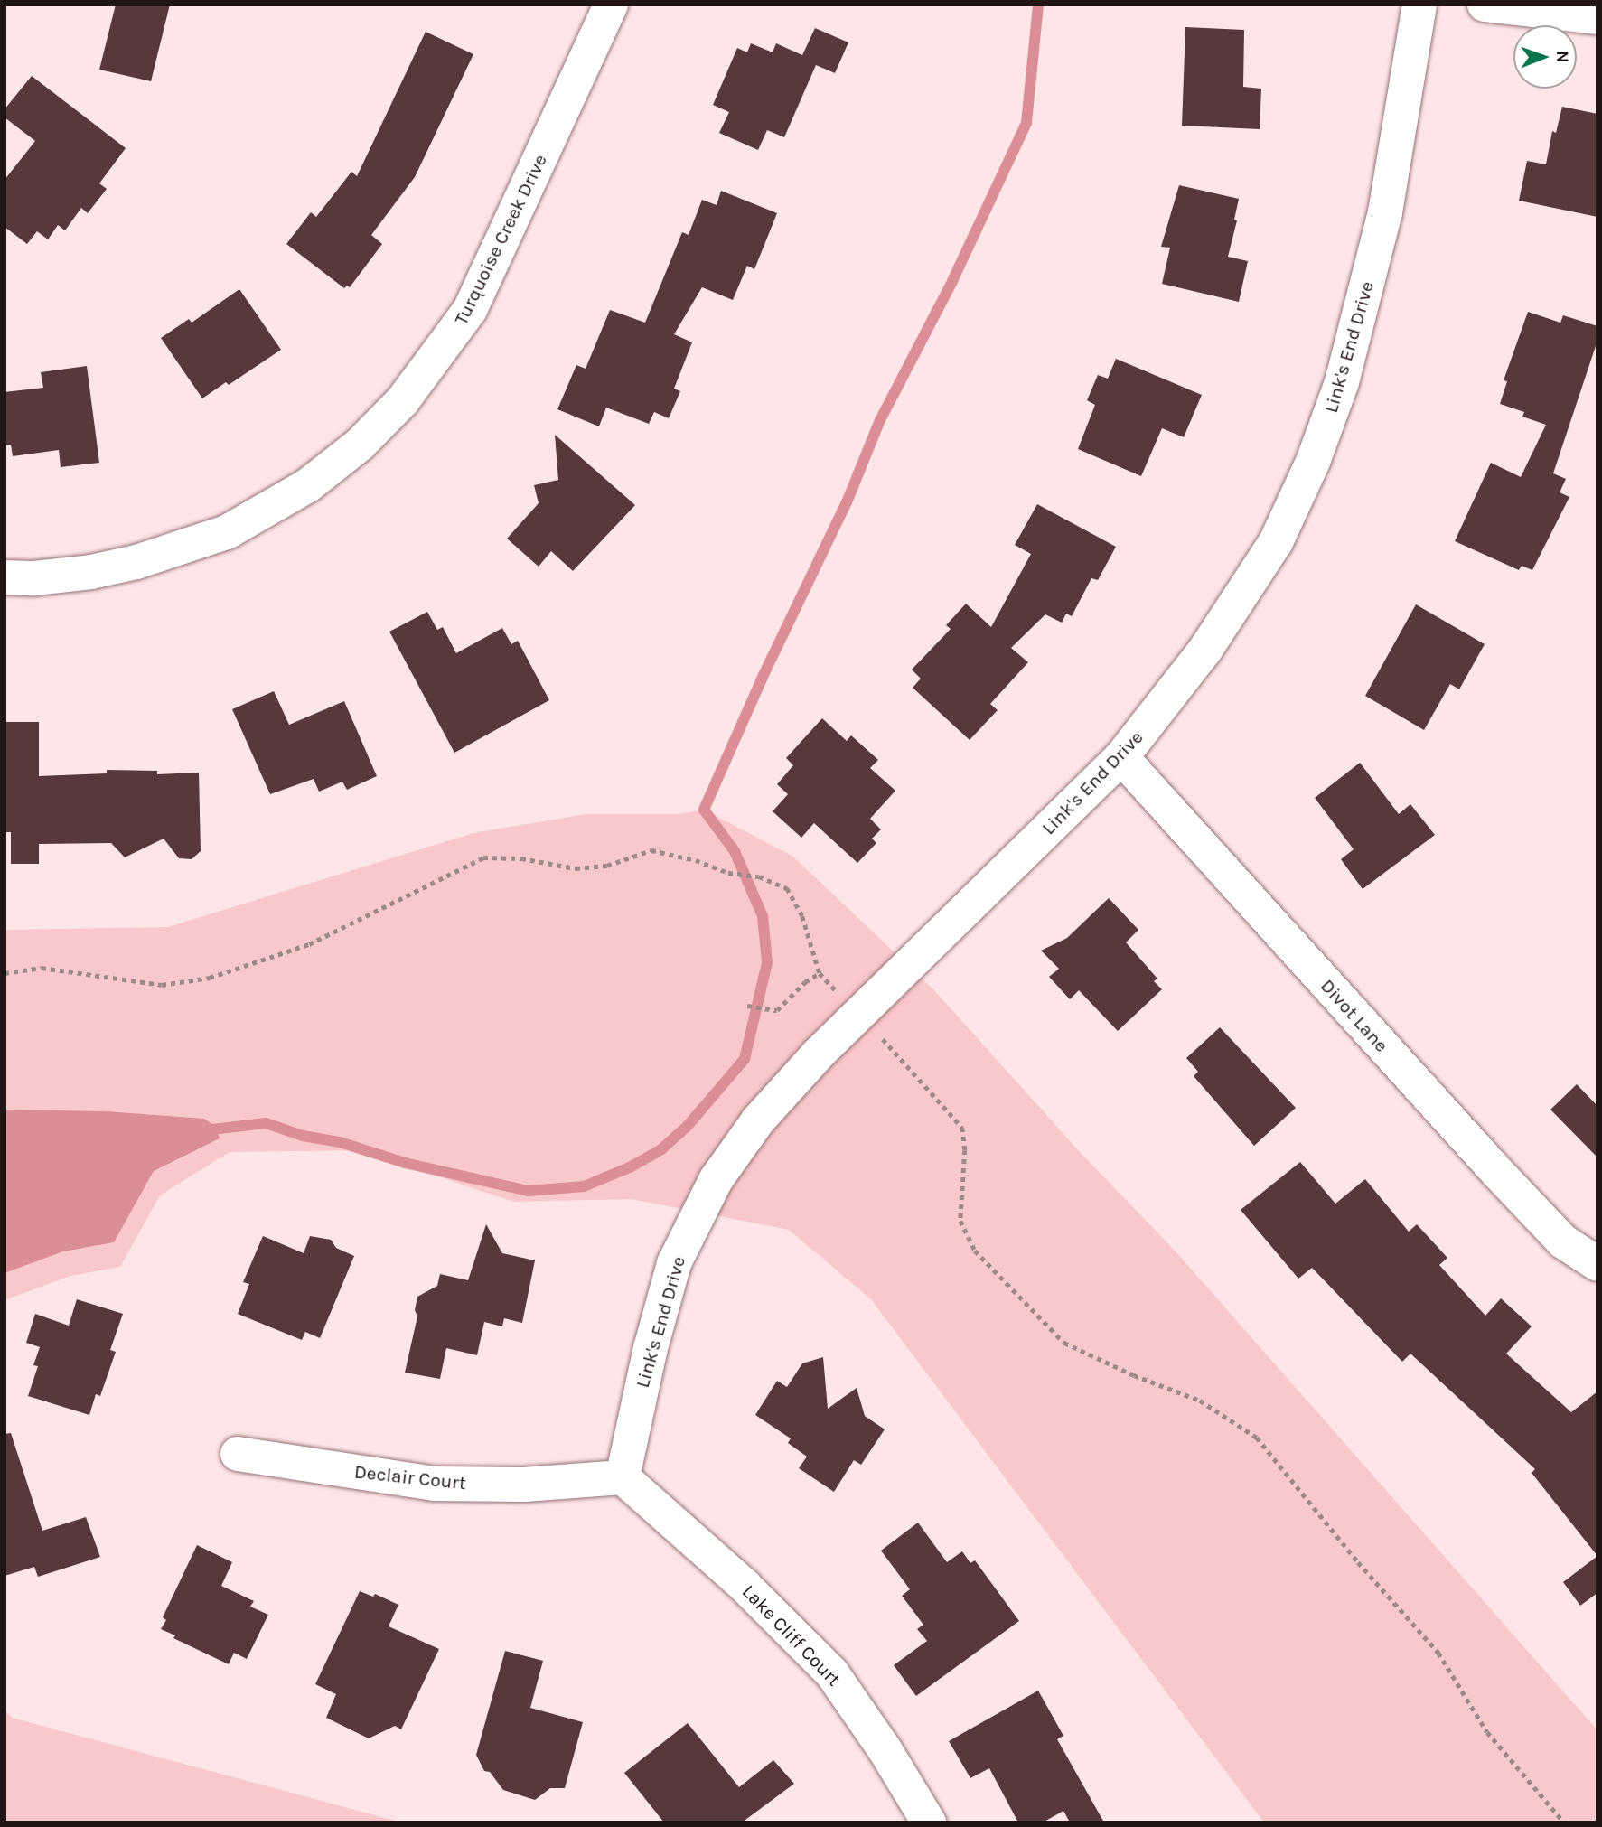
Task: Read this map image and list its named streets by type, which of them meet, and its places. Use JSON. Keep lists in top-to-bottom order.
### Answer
{
  "streets": {
    "street": [
      "Turquoise Creek Drive",
      "Link's End Drive",
      "Divot Lane",
      "Declair Court",
      "Lake Cliff Court"
    ]
  },
  "crossings": [
    ["Link's End Drive", "Divot Lane"],
    ["Link's End Drive", "Declair Court"],
    ["Link's End Drive", "Lake Cliff Court"],
    ["Declair Court", "Lake Cliff Court"]
  ],
  "north": "right"
}
